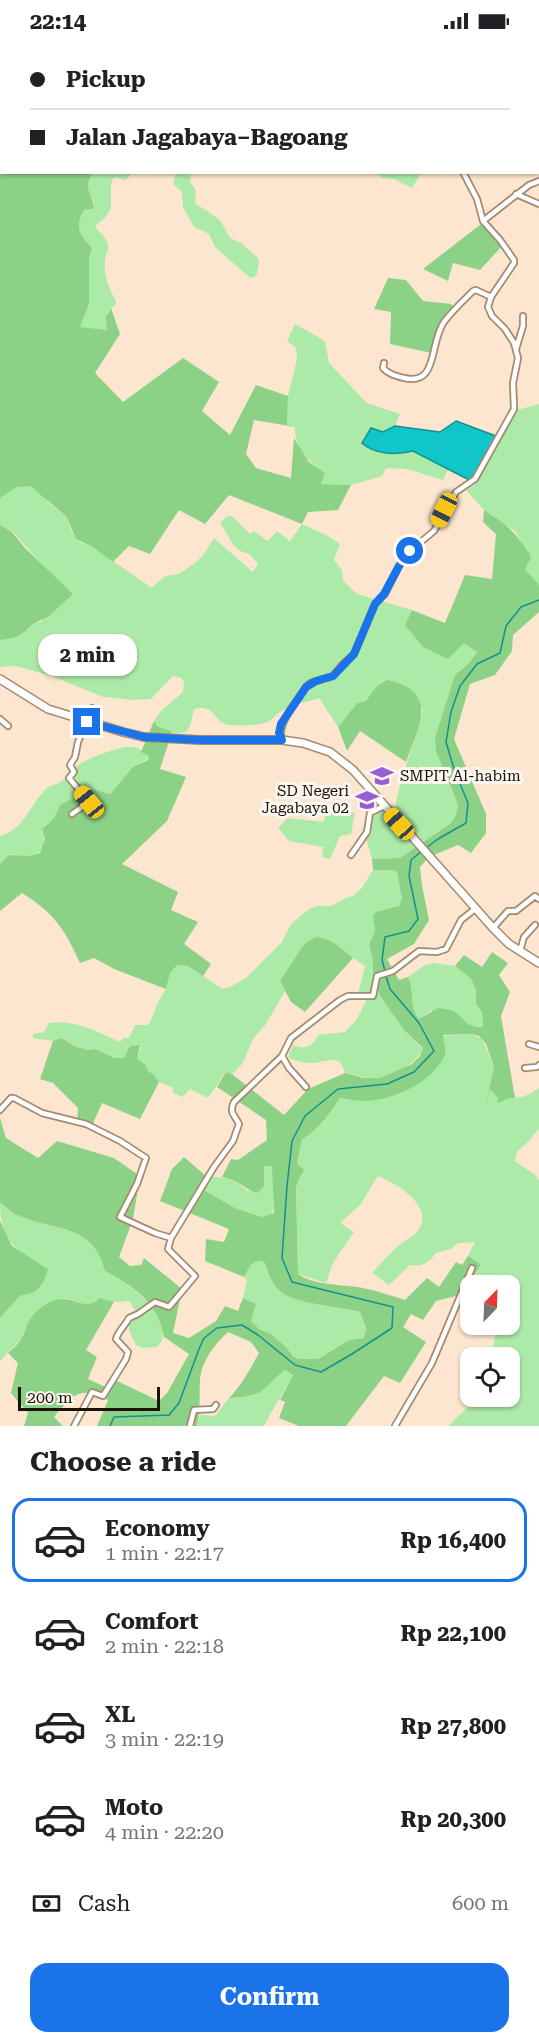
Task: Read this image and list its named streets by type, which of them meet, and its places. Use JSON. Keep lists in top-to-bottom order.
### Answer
{
  "places": {
    "school or university": ["SMPIT Al-habim", "SD Negeri Jagabaya 02"]
  },
  "scale_bar": "200 m",
  "north": "top right",
  "page": {
    "status": "22:14",
    "banner": ["Pickup", "Jalan Jagabaya–Bagoang"],
    "bubble": "2 min",
    "scale": "200 m",
    "heading": "Choose a ride",
    "list": [
      {
        "name": "Economy",
        "note": "1 min · 22:17",
        "value": "Rp 16,400"
      },
      {
        "name": "Comfort",
        "note": "2 min · 22:18",
        "value": "Rp 22,100"
      },
      {
        "name": "XL",
        "note": "3 min · 22:19",
        "value": "Rp 27,800"
      },
      {
        "name": "Moto",
        "note": "4 min · 22:20",
        "value": "Rp 20,300"
      }
    ],
    "pay": ["Cash", "600 m"],
    "buttons": "Confirm"
  }
}
